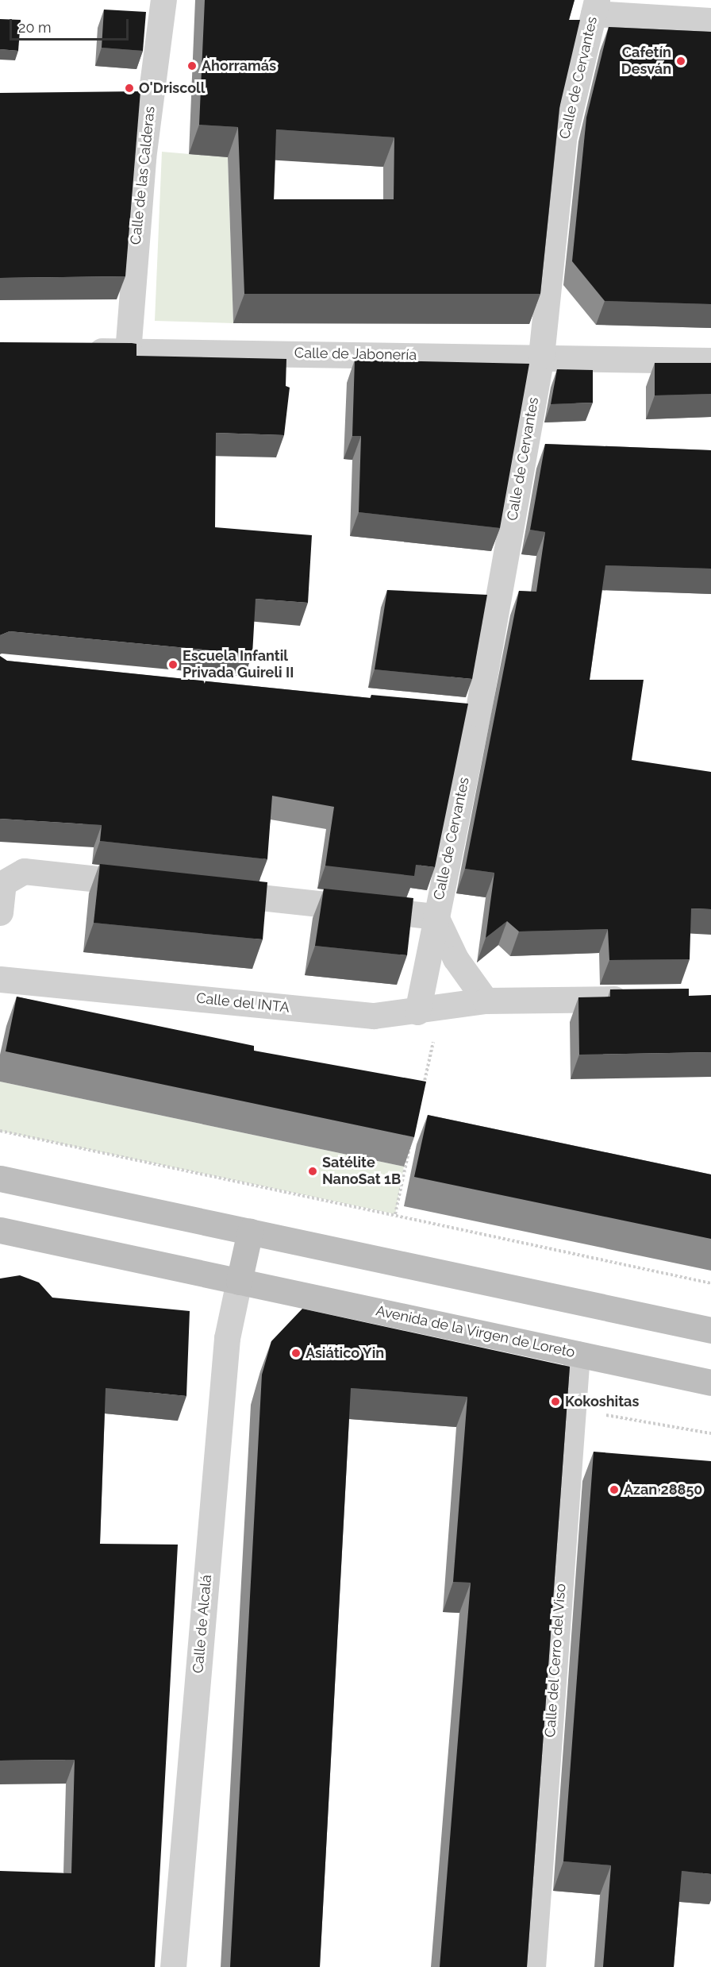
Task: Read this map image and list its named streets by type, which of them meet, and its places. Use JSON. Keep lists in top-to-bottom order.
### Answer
{
  "streets": {
    "street": [
      "Calle de Cervantes",
      "Calle de las Calderas",
      "Calle de Jabonería",
      "Calle del INTA",
      "Avenida de la Virgen de Loreto",
      "Calle de Alcalá",
      "Calle del Cerro del Viso"
    ]
  },
  "crossings": [
    ["Calle de Cervantes", "Calle de Jabonería"],
    ["Calle de Cervantes", "Calle del INTA"],
    ["Calle de las Calderas", "Calle de Jabonería"],
    ["Avenida de la Virgen de Loreto", "Calle de Alcalá"],
    ["Avenida de la Virgen de Loreto", "Calle del Cerro del Viso"]
  ],
  "places": [
    "Cafetín Desván",
    "Ahorramás",
    "O'Driscoll",
    "Escuela Infantil Privada Guireli II",
    "Satélite NanoSat 1B",
    "Asiático Yin",
    "Kokoshitas",
    "Azan 28850"
  ],
  "scale_bar": "20 m"
}
